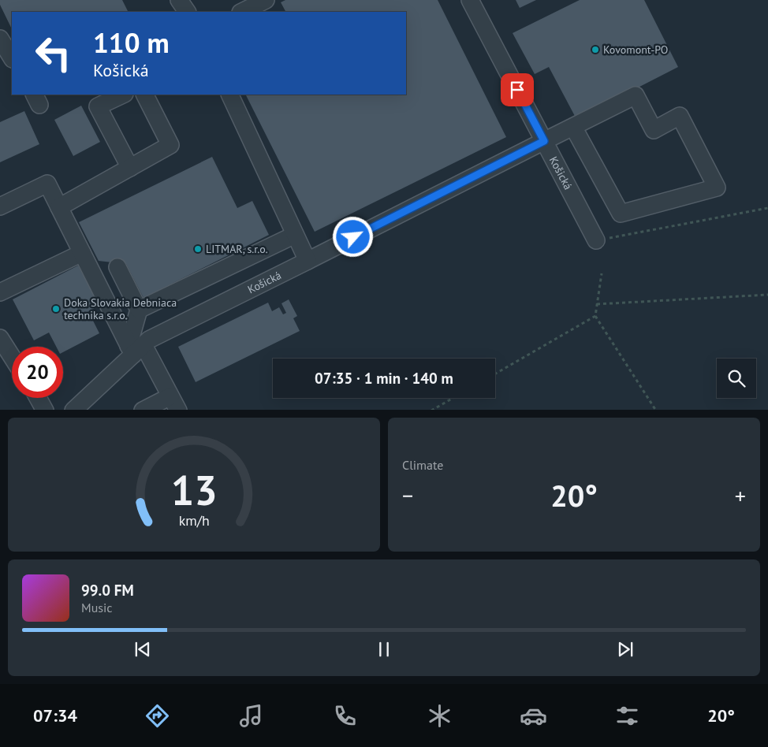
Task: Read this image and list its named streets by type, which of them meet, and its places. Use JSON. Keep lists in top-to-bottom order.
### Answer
{
  "streets": {
    "lane": ["Košická"]
  },
  "places": ["Kovomont-PO", "LITMAR, s.r.o.", "Doka Slovakia Debniaca technika s.r.o."],
  "page": {
    "turn": ["110 m", "Košická"],
    "limit": "20",
    "trip": "07:35 · 1 min · 140 m",
    "tile": "Climate",
    "heat": ["−", "20°", "+"],
    "song": ["99.0 FM", "Music"],
    "tabs": ["07:34", "20°"],
    "gauge": ["13", "km/h"]
  }
}
